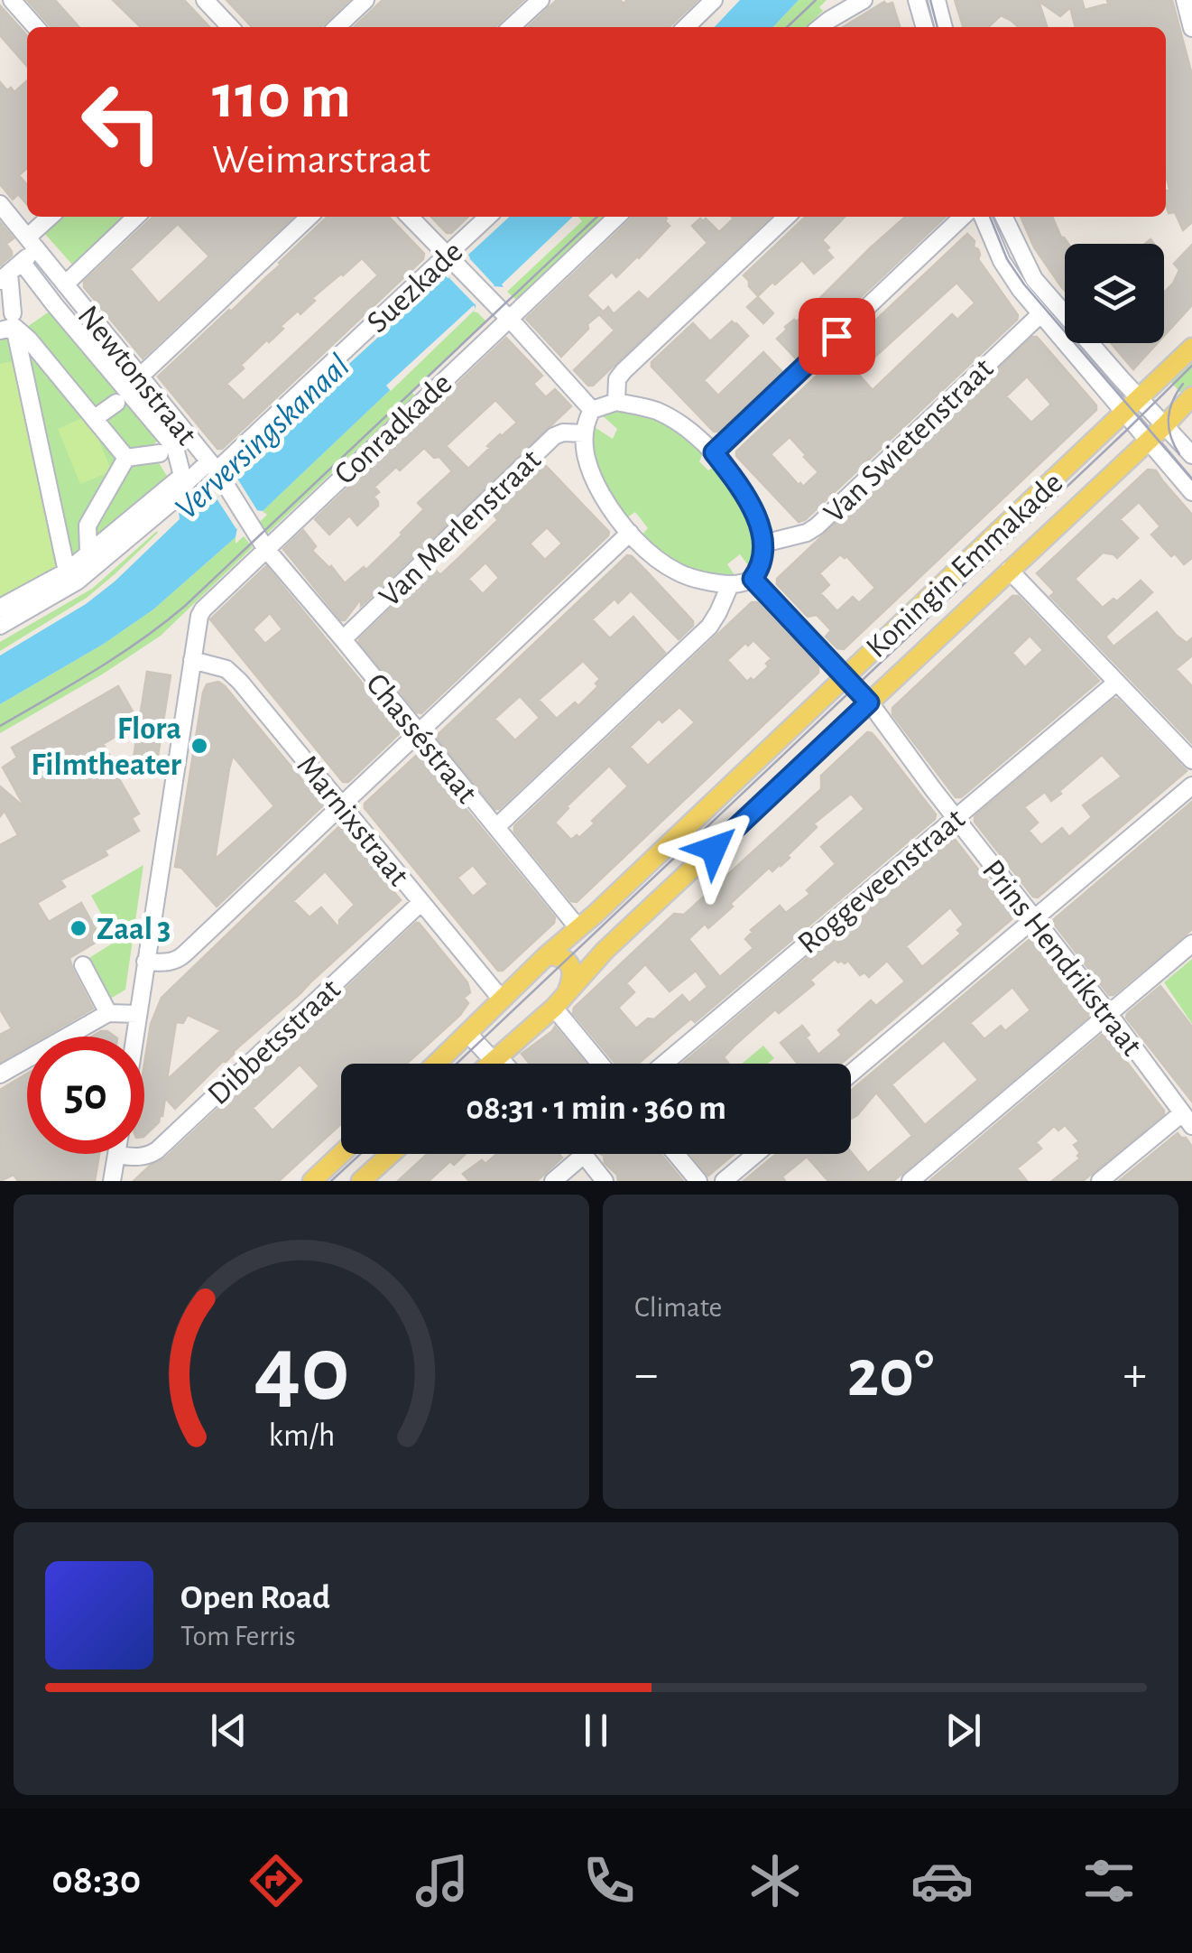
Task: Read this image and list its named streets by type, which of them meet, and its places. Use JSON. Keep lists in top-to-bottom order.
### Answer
{
  "streets": {
    "main road": ["Koningin Emmakade"],
    "street": [
      "Suezkade",
      "Newtonstraat",
      "Conradkade",
      "Van Swietenstraat",
      "Van Merlenstraat",
      "Chasséstraat",
      "Marnixstraat",
      "Roggeveenstraat",
      "Prins Hendrikstraat",
      "Dibbetsstraat"
    ]
  },
  "crossings": [
    ["Suezkade", "Newtonstraat"],
    ["Newtonstraat", "Conradkade"],
    ["Newtonstraat", "Chasséstraat"],
    ["Conradkade", "Chasséstraat"],
    ["Conradkade", "Marnixstraat"],
    ["Van Merlenstraat", "Chasséstraat"],
    ["Koningin Emmakade", "Chasséstraat"],
    ["Koningin Emmakade", "Marnixstraat"],
    ["Koningin Emmakade", "Prins Hendrikstraat"],
    ["Marnixstraat", "Dibbetsstraat"],
    ["Roggeveenstraat", "Prins Hendrikstraat"]
  ],
  "water": ["Verversingskanaal"],
  "places": ["Flora Filmtheater", "Zaal 3"],
  "page": {
    "turn": ["110 m", "Weimarstraat"],
    "limit": "50",
    "trip": "08:31 · 1 min · 360 m",
    "tile": "Climate",
    "heat": ["−", "20°", "+"],
    "song": ["Open Road", "Tom Ferris"],
    "tabs": "08:30",
    "gauge": ["40", "km/h"]
  }
}
